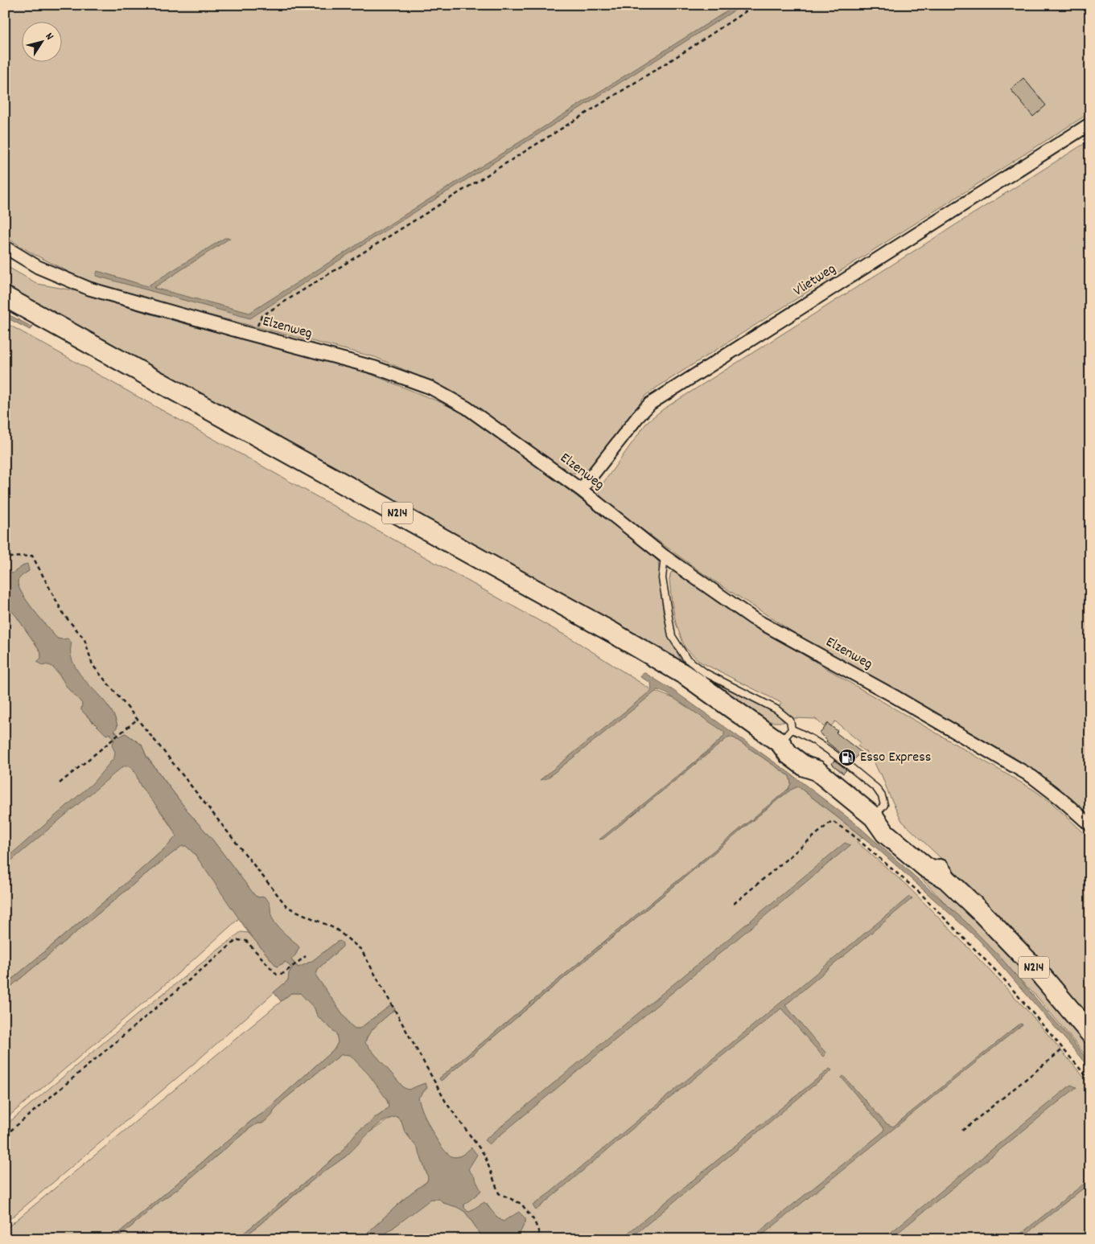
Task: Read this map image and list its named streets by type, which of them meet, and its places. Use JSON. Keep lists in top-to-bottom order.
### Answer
{
  "streets": {
    "main road": ["N214"],
    "street": ["Vlietweg", "Elzenweg"]
  },
  "crossings": [
    ["Vlietweg", "Elzenweg"]
  ],
  "places": {
    "fuel station": ["Esso Express"]
  },
  "north": "top right"
}
